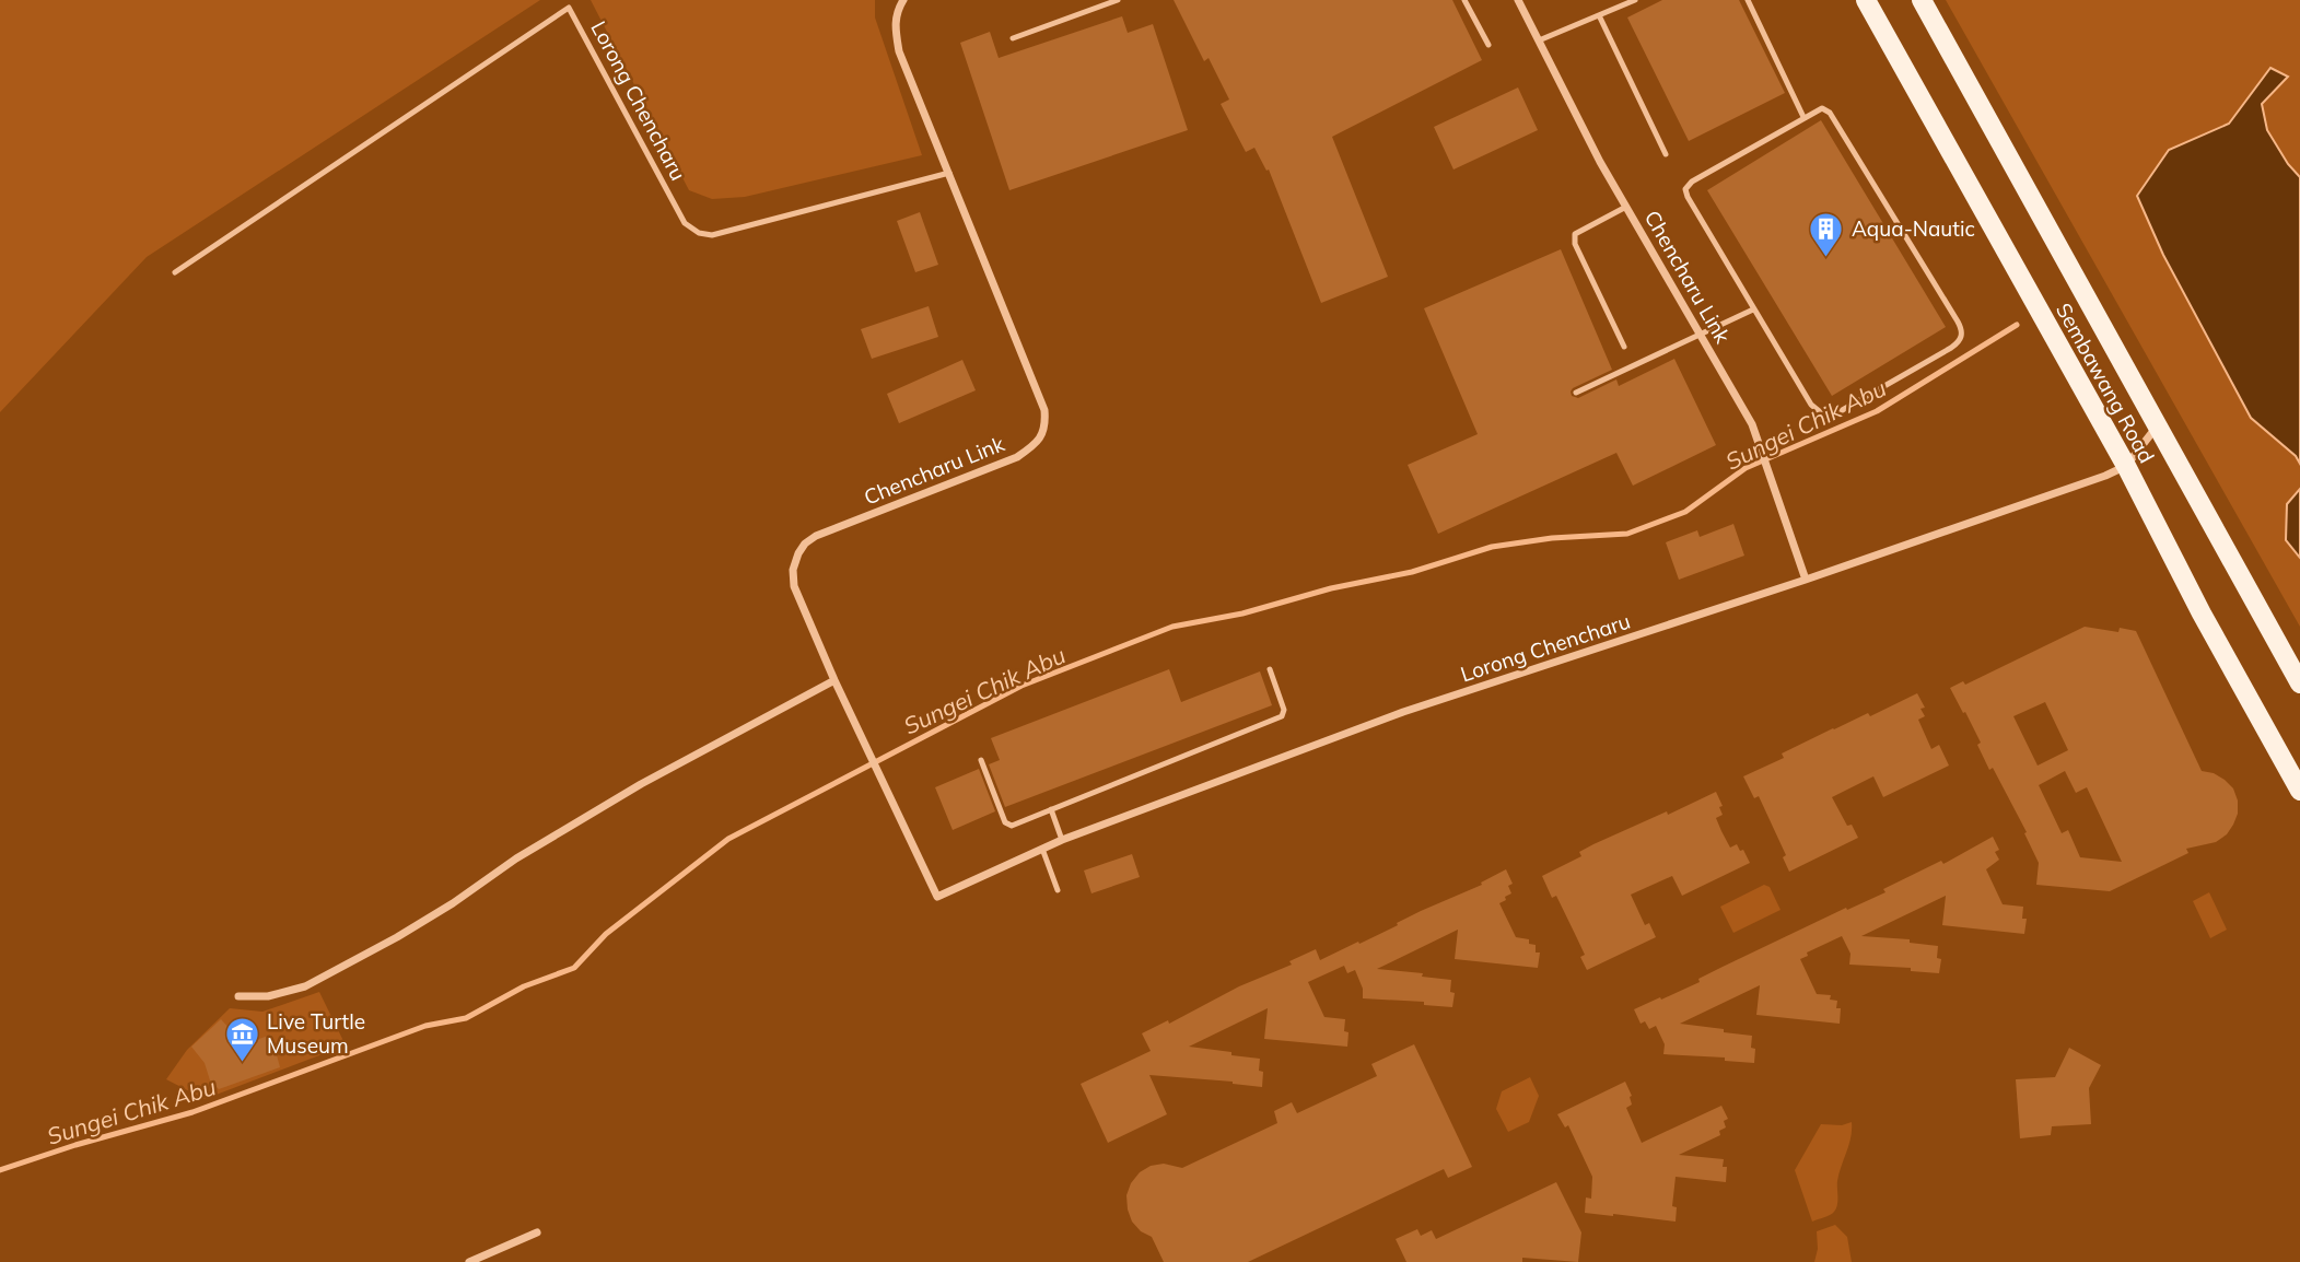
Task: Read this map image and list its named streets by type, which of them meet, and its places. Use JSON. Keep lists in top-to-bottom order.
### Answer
{
  "streets": {
    "main road": ["Sembawang Road"],
    "street": ["Lorong Chencharu", "Chencharu Link"]
  },
  "crossings": [
    ["Lorong Chencharu", "Chencharu Link"],
    ["Lorong Chencharu", "Sembawang Road"]
  ],
  "water": ["Sungei Chik Abu"],
  "places": {
    "building": ["Aqua-Nautic"],
    "museum": ["Live Turtle Museum"]
  }
}
